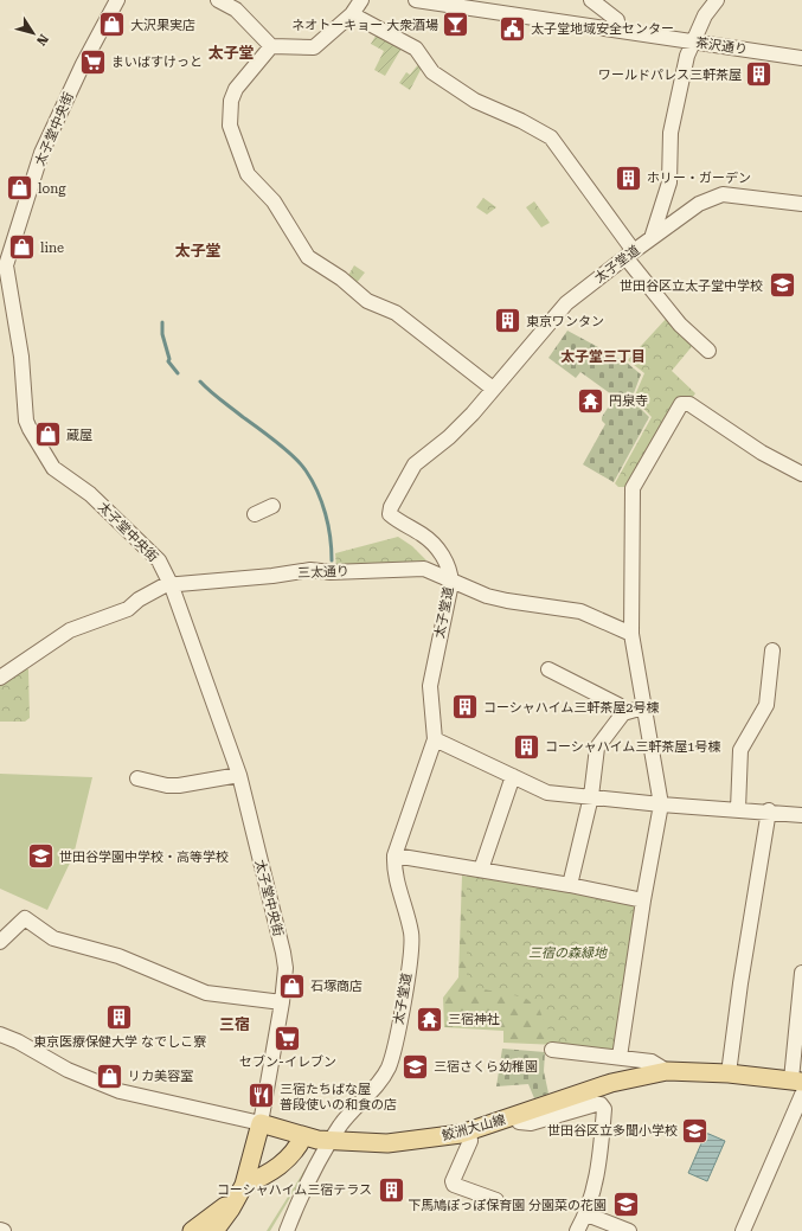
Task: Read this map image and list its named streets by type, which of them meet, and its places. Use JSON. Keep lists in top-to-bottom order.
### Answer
{
  "streets": {
    "main road": ["鮫洲大山線"],
    "street": [
      "茶沢通り",
      "太子堂中央街",
      "太子堂道",
      "三太通り"
    ]
  },
  "crossings": [
    ["太子堂中央街", "三太通り"],
    ["太子堂中央街", "鮫洲大山線"],
    ["太子堂道", "三太通り"],
    ["太子堂道", "鮫洲大山線"]
  ],
  "districts": [
    "太子堂",
    "太子堂",
    "太子堂三丁目",
    "三宿"
  ],
  "parks": ["三宿の森緑地"],
  "places": {
    "shop": [
      "大沢果実店",
      "long",
      "line",
      "蔵屋",
      "石塚商店",
      "リカ美容室"
    ],
    "bar": ["ネオトーキョー 大衆酒場"],
    "public building": ["太子堂地域安全センター"],
    "supermarket": ["まいばすけっと", "セブン-イレブン"],
    "building": [
      "ワールドパレス三軒茶屋",
      "ホリー・ガーデン",
      "東京ワンタン",
      "コーシャハイム三軒茶屋2号棟",
      "コーシャハイム三軒茶屋1号棟",
      "東京医療保健大学 なでしこ寮",
      "コーシャハイム三宿テラス"
    ],
    "school or university": [
      "世田谷区立太子堂中学校",
      "世田谷学園中学校・高等学校",
      "三宿さくら幼稚園",
      "世田谷区立多聞小学校",
      "下馬鳩ぽっぽ保育園 分園菜の花園"
    ],
    "temple": ["円泉寺", "三宿神社"],
    "restaurant": ["三宿たちばな屋 普段使いの和食の店"]
  },
  "north": "bottom right"
}
